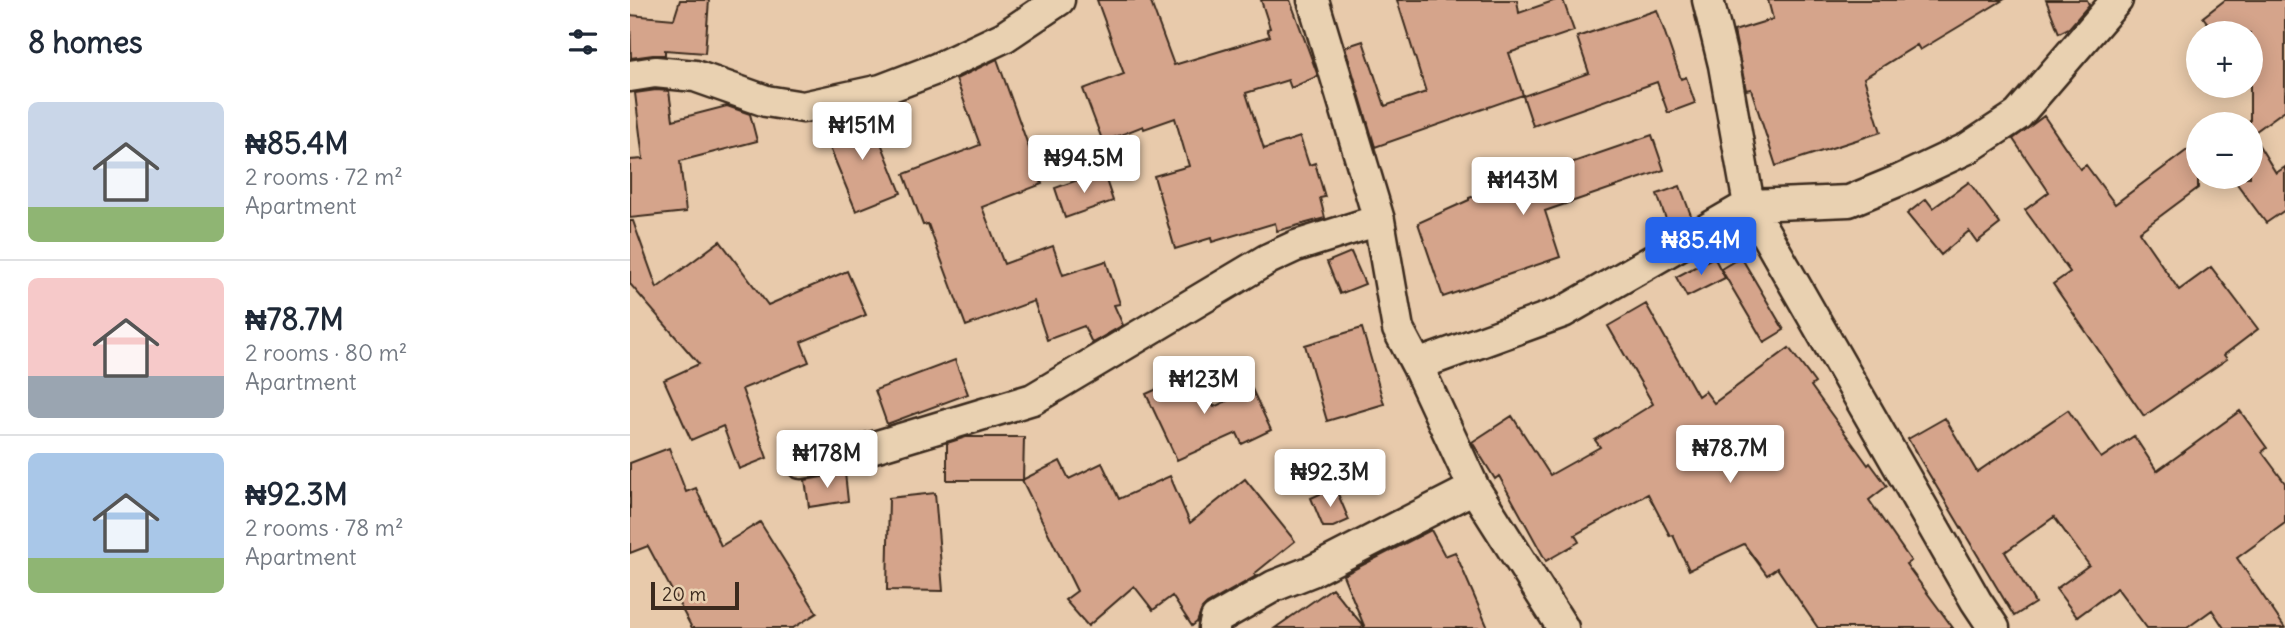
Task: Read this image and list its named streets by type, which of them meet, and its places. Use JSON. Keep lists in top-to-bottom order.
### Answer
{
  "scale_bar": "20 m",
  "page": {
    "heading": "8 homes",
    "map_buttons": ["+", "−"],
    "list": [
      {
        "name": "₦85.4M",
        "note": "2 rooms · 72 m² · Apartment"
      },
      {
        "name": "₦78.7M",
        "note": "2 rooms · 80 m² · Apartment"
      },
      {
        "name": "₦92.3M",
        "note": "2 rooms · 78 m² · Apartment"
      }
    ],
    "price": [
      "₦151M",
      "₦94.5M",
      "₦143M",
      "₦85.4M",
      "₦123M",
      "₦78.7M",
      "₦178M",
      "₦92.3M"
    ],
    "scale": "20 m"
  }
}
